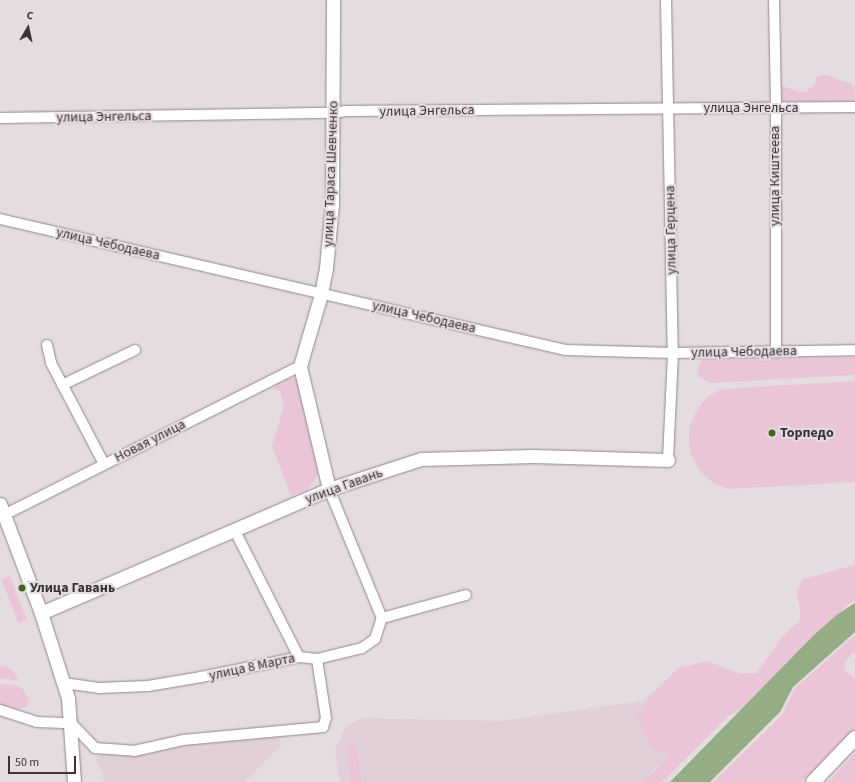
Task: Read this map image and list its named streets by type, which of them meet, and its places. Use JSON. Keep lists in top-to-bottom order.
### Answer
{
  "streets": {
    "street": [
      "улица Энгельса",
      "улица Тараса Шевченко",
      "улица Киштеева",
      "улица Герцена",
      "улица Чебодаева",
      "Новая улица",
      "улица Гавань",
      "улица 8 Марта"
    ]
  },
  "crossings": [
    ["улица Энгельса", "улица Тараса Шевченко"],
    ["улица Энгельса", "улица Киштеева"],
    ["улица Энгельса", "улица Герцена"],
    ["улица Тараса Шевченко", "улица Чебодаева"],
    ["улица Тараса Шевченко", "Новая улица"],
    ["улица Тараса Шевченко", "улица Гавань"],
    ["улица Тараса Шевченко", "улица 8 Марта"],
    ["улица Киштеева", "улица Чебодаева"],
    ["улица Герцена", "улица Чебодаева"],
    ["улица Герцена", "улица Гавань"]
  ],
  "places": ["Торпедо", "Улица Гавань"],
  "scale_bar": "50 m",
  "north": "top"
}
